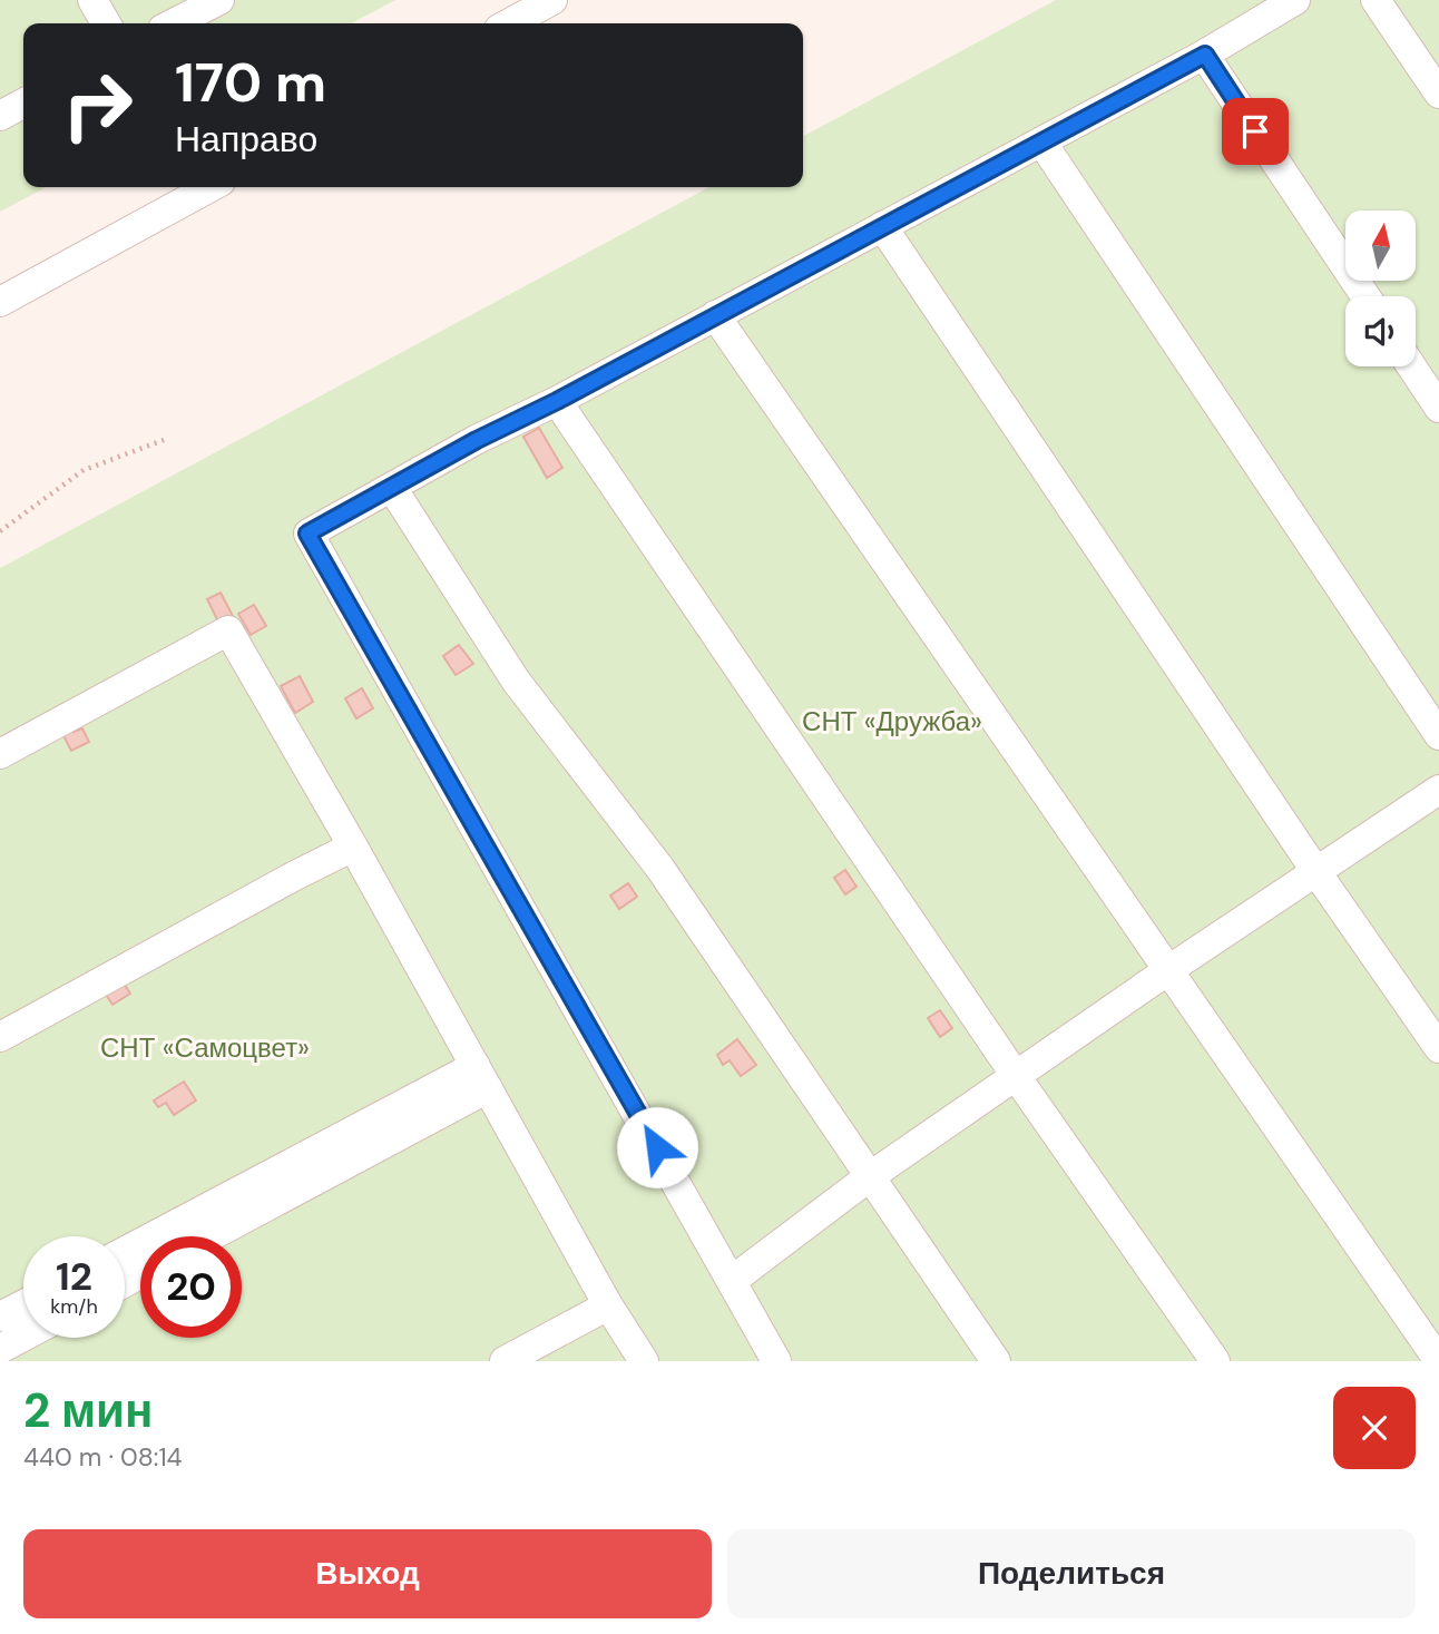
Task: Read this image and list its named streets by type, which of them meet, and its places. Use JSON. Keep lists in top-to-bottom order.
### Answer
{
  "parks": ["СНТ «Дружба»", "СНТ «Самоцвет»"],
  "north": "top",
  "page": {
    "turn": ["170 m", "Направо"],
    "speed": "12 km/h",
    "limit": "20",
    "heading": ["2 мин", "440 m · 08:14"],
    "buttons": ["Выход", "Поделиться"]
  }
}
